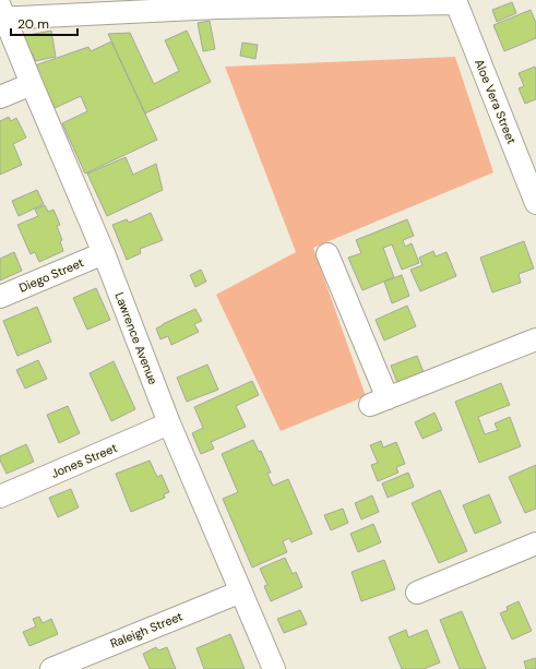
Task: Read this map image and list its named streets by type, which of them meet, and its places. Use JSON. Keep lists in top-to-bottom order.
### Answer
{
  "streets": {
    "street": [
      "Aloe Vera Street",
      "Diego Street",
      "Lawrence Avenue",
      "Jones Street",
      "Raleigh Street"
    ]
  },
  "crossings": [
    ["Diego Street", "Lawrence Avenue"],
    ["Lawrence Avenue", "Jones Street"],
    ["Lawrence Avenue", "Raleigh Street"]
  ],
  "scale_bar": "20 m"
}
